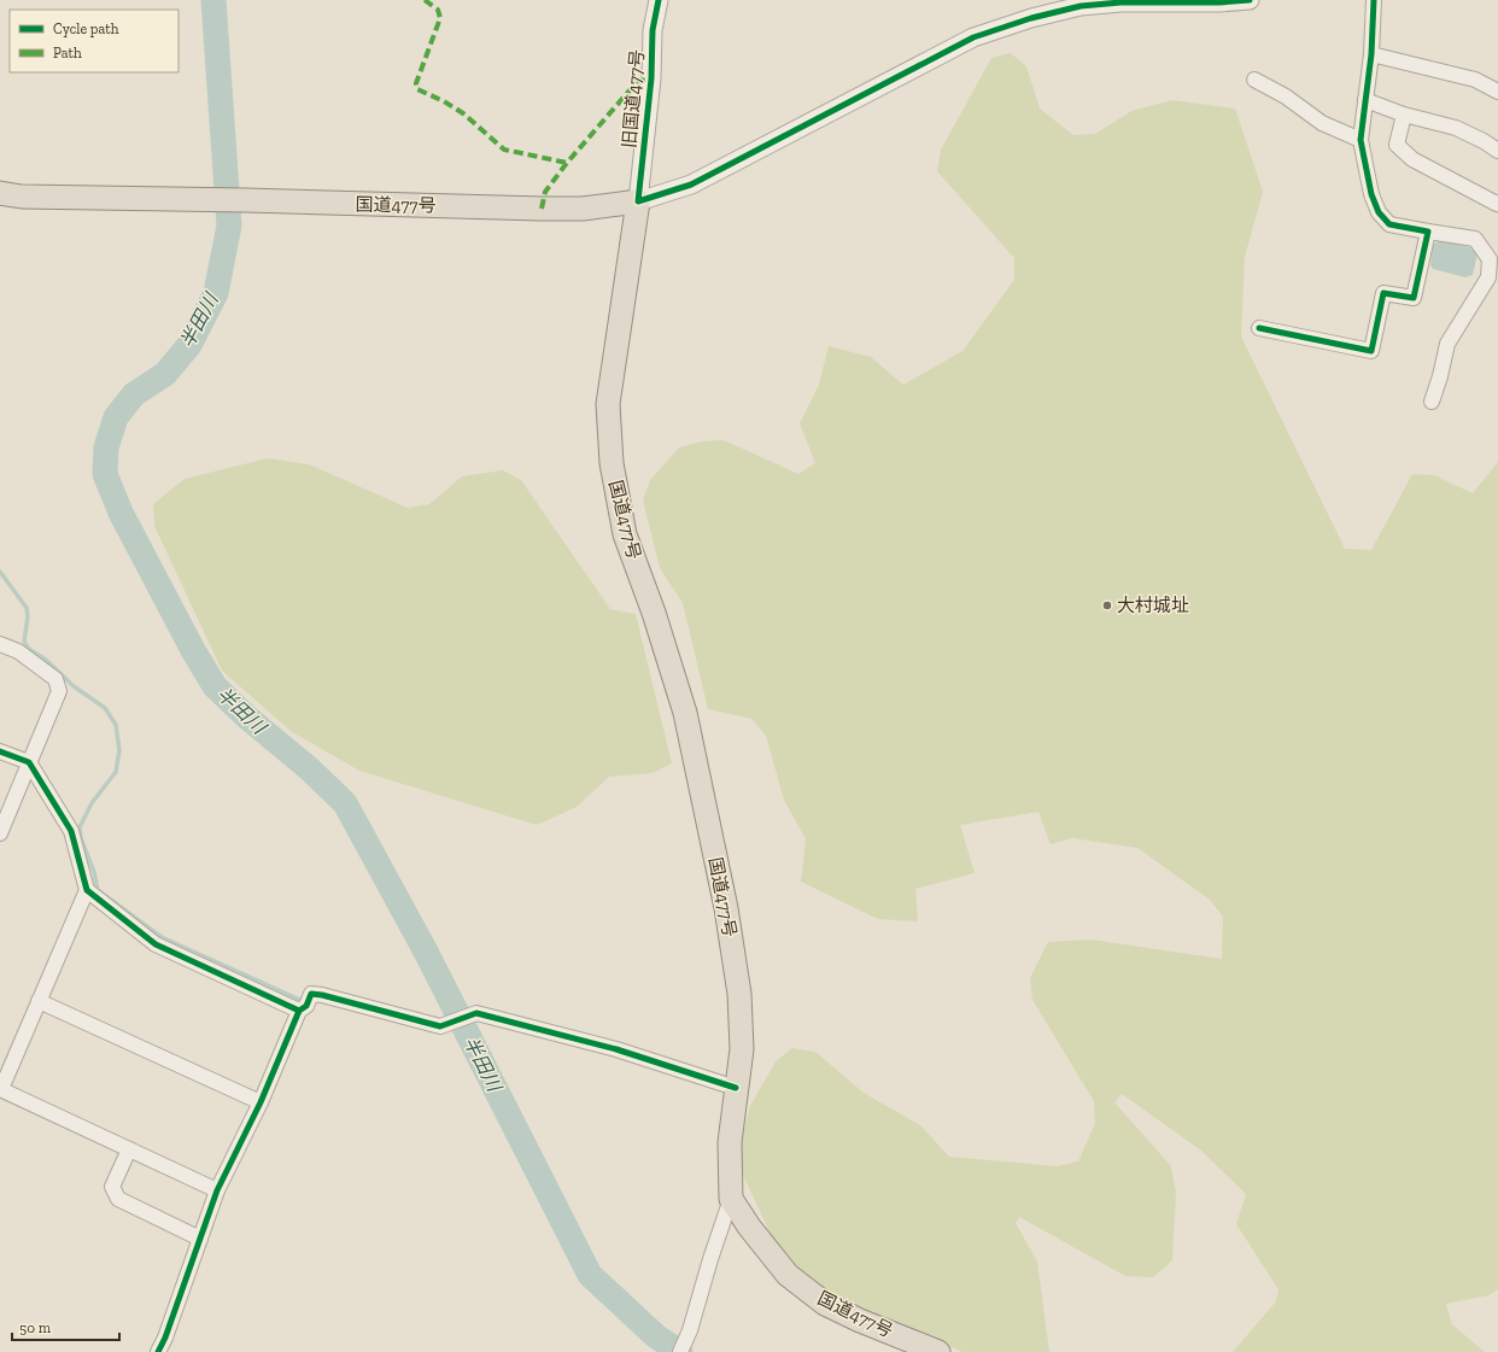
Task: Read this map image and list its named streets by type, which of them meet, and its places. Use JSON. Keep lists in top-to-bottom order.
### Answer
{
  "streets": {
    "highway": ["国道477号"],
    "street": ["旧国道477号"]
  },
  "crossings": [
    ["旧国道477号", "国道477号"]
  ],
  "water": ["半田川"],
  "places": ["大村城址"],
  "legend": ["Cycle path", "Path"],
  "scale_bar": "50 m"
}
